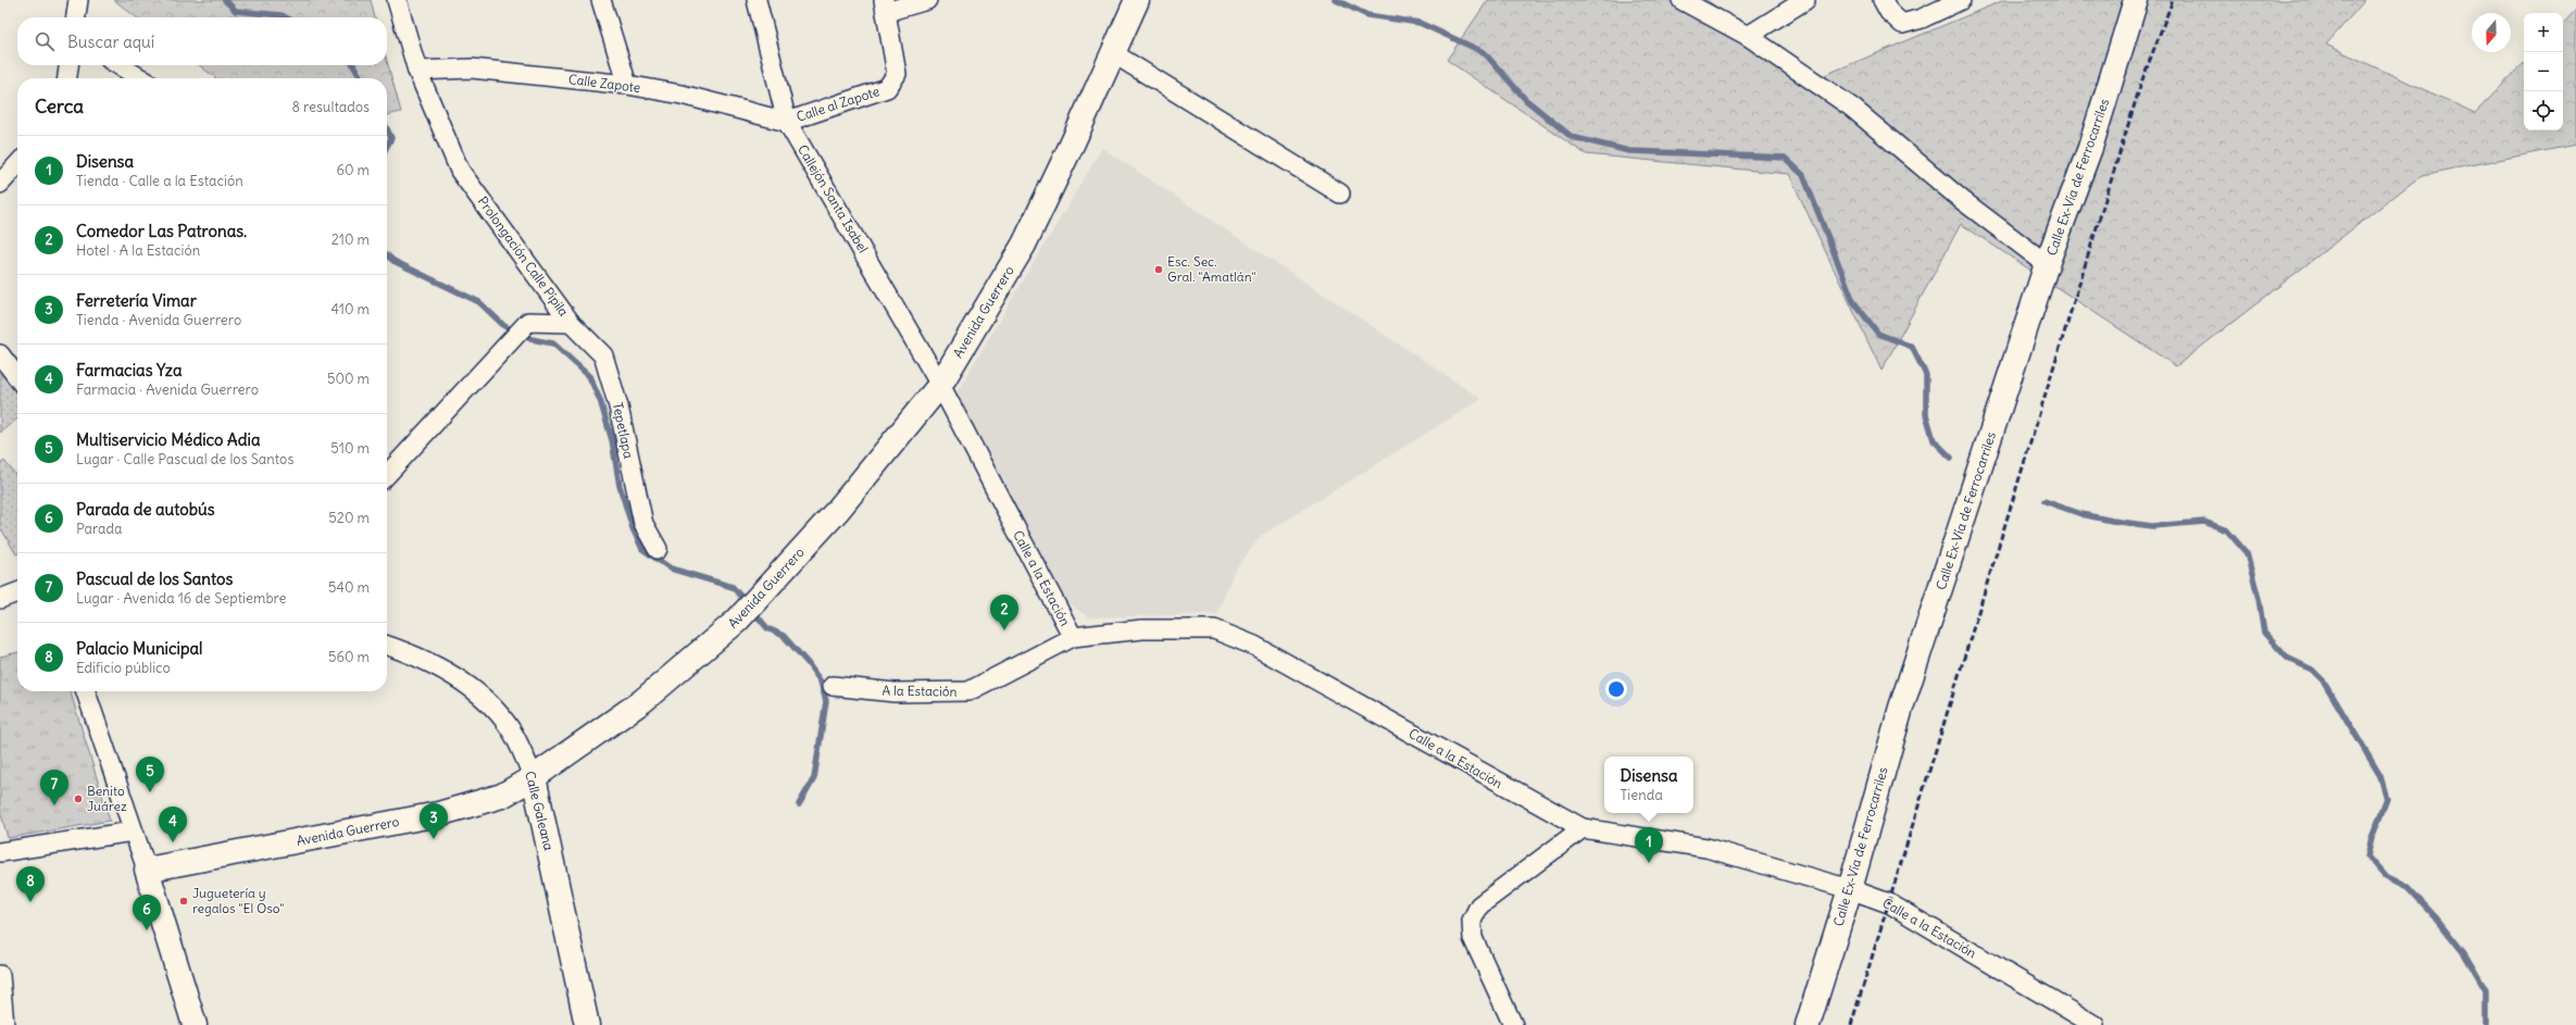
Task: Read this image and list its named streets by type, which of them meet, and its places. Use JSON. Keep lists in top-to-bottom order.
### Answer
{
  "streets": {
    "main road": ["Calle Ex-Vía de Ferrocarriles", "Avenida Guerrero", "Calle Galeana"],
    "street": [
      "Calle Zapote",
      "Calle al Zapote",
      "Callejón Santa Isabel",
      "Prolongación Calle Pípila",
      "Tepetlapa",
      "Calle a la Estación",
      "A la Estación"
    ]
  },
  "crossings": [
    ["Calle Zapote", "Calle al Zapote"],
    ["Calle Zapote", "Callejón Santa Isabel"],
    ["Calle Zapote", "Prolongación Calle Pípila"],
    ["Calle al Zapote", "Callejón Santa Isabel"],
    ["Calle Ex-Vía de Ferrocarriles", "Calle a la Estación"],
    ["Callejón Santa Isabel", "Avenida Guerrero"],
    ["Callejón Santa Isabel", "Calle a la Estación"],
    ["Prolongación Calle Pípila", "Tepetlapa"],
    ["Avenida Guerrero", "Calle a la Estación"],
    ["Avenida Guerrero", "Calle Galeana"],
    ["Calle a la Estación", "A la Estación"]
  ],
  "places": ["Esc. Sec. Gral. \"Amatlán\"", "Benito Juárez", "Juguetería y regalos \"El Oso\""],
  "north": "bottom",
  "page": {
    "map_buttons": ["+", "−"],
    "search": "Buscar aquí",
    "heading": ["Cerca", "8 resultados"],
    "list": [
      {
        "mark": "1",
        "name": "Disensa",
        "note": "Tienda · Calle a la Estación",
        "value": "60 m"
      },
      {
        "mark": "2",
        "name": "Comedor Las Patronas.",
        "note": "Hotel · A la Estación",
        "value": "210 m"
      },
      {
        "mark": "3",
        "name": "Ferretería Vimar",
        "note": "Tienda · Avenida Guerrero",
        "value": "410 m"
      },
      {
        "mark": "4",
        "name": "Farmacias Yza",
        "note": "Farmacia · Avenida Guerrero",
        "value": "500 m"
      },
      {
        "mark": "5",
        "name": "Multiservicio Médico Adia",
        "note": "Lugar · Calle Pascual de los Santos",
        "value": "510 m"
      },
      {
        "mark": "6",
        "name": "Parada de autobús",
        "note": "Parada",
        "value": "520 m"
      },
      {
        "mark": "7",
        "name": "Pascual de los Santos",
        "note": "Lugar · Avenida 16 de Septiembre",
        "value": "540 m"
      },
      {
        "mark": "8",
        "name": "Palacio Municipal",
        "note": "Edificio público",
        "value": "560 m"
      }
    ],
    "pins": [
      "2",
      "5",
      "7",
      "3",
      "4",
      "1",
      "8",
      "6"
    ],
    "popup": ["Disensa", "Tienda"]
  }
}
